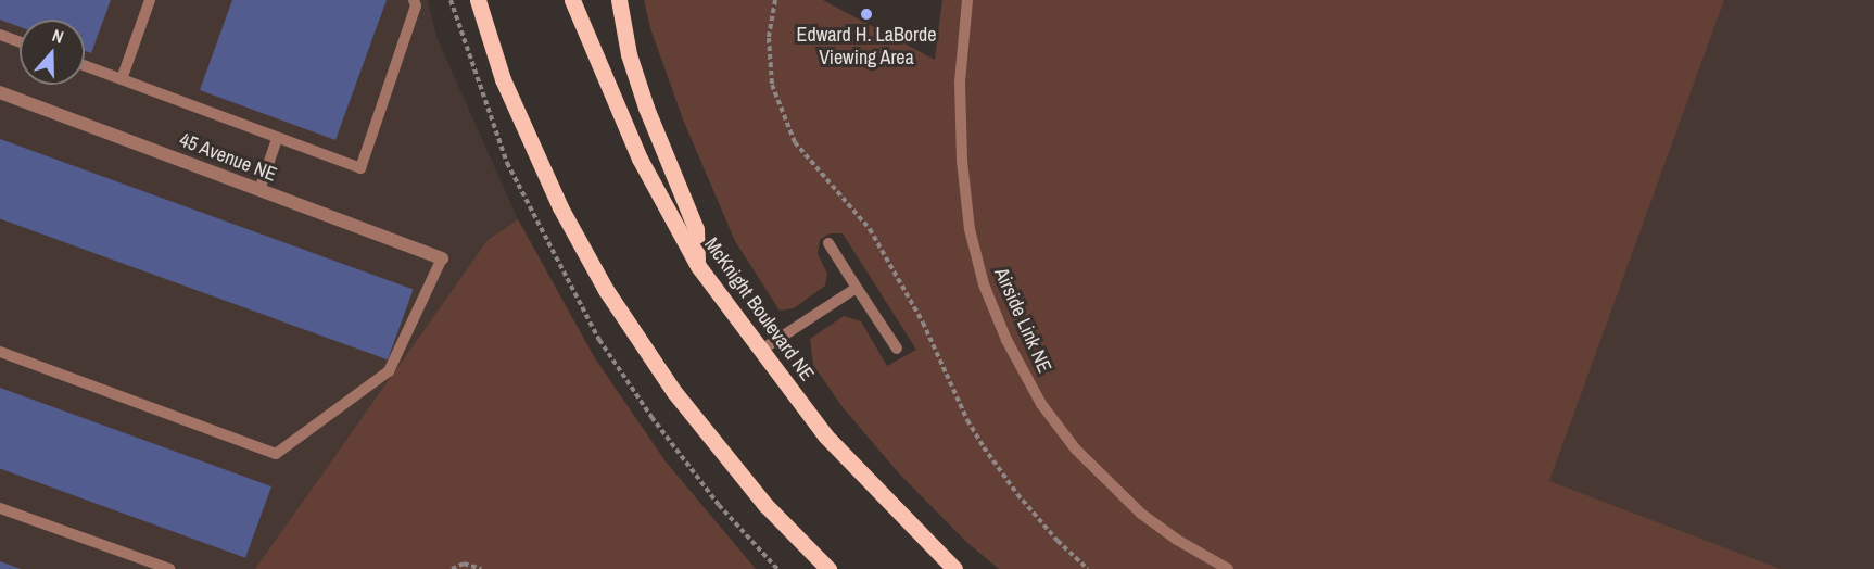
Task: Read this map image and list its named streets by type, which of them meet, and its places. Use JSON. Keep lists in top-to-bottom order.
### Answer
{
  "streets": {
    "main road": ["McKnight Boulevard NE"],
    "street": ["45 Avenue NE"],
    "lane": ["Airside Link NE"]
  },
  "places": ["Edward H. LaBorde Viewing Area"],
  "north": "top"
}
